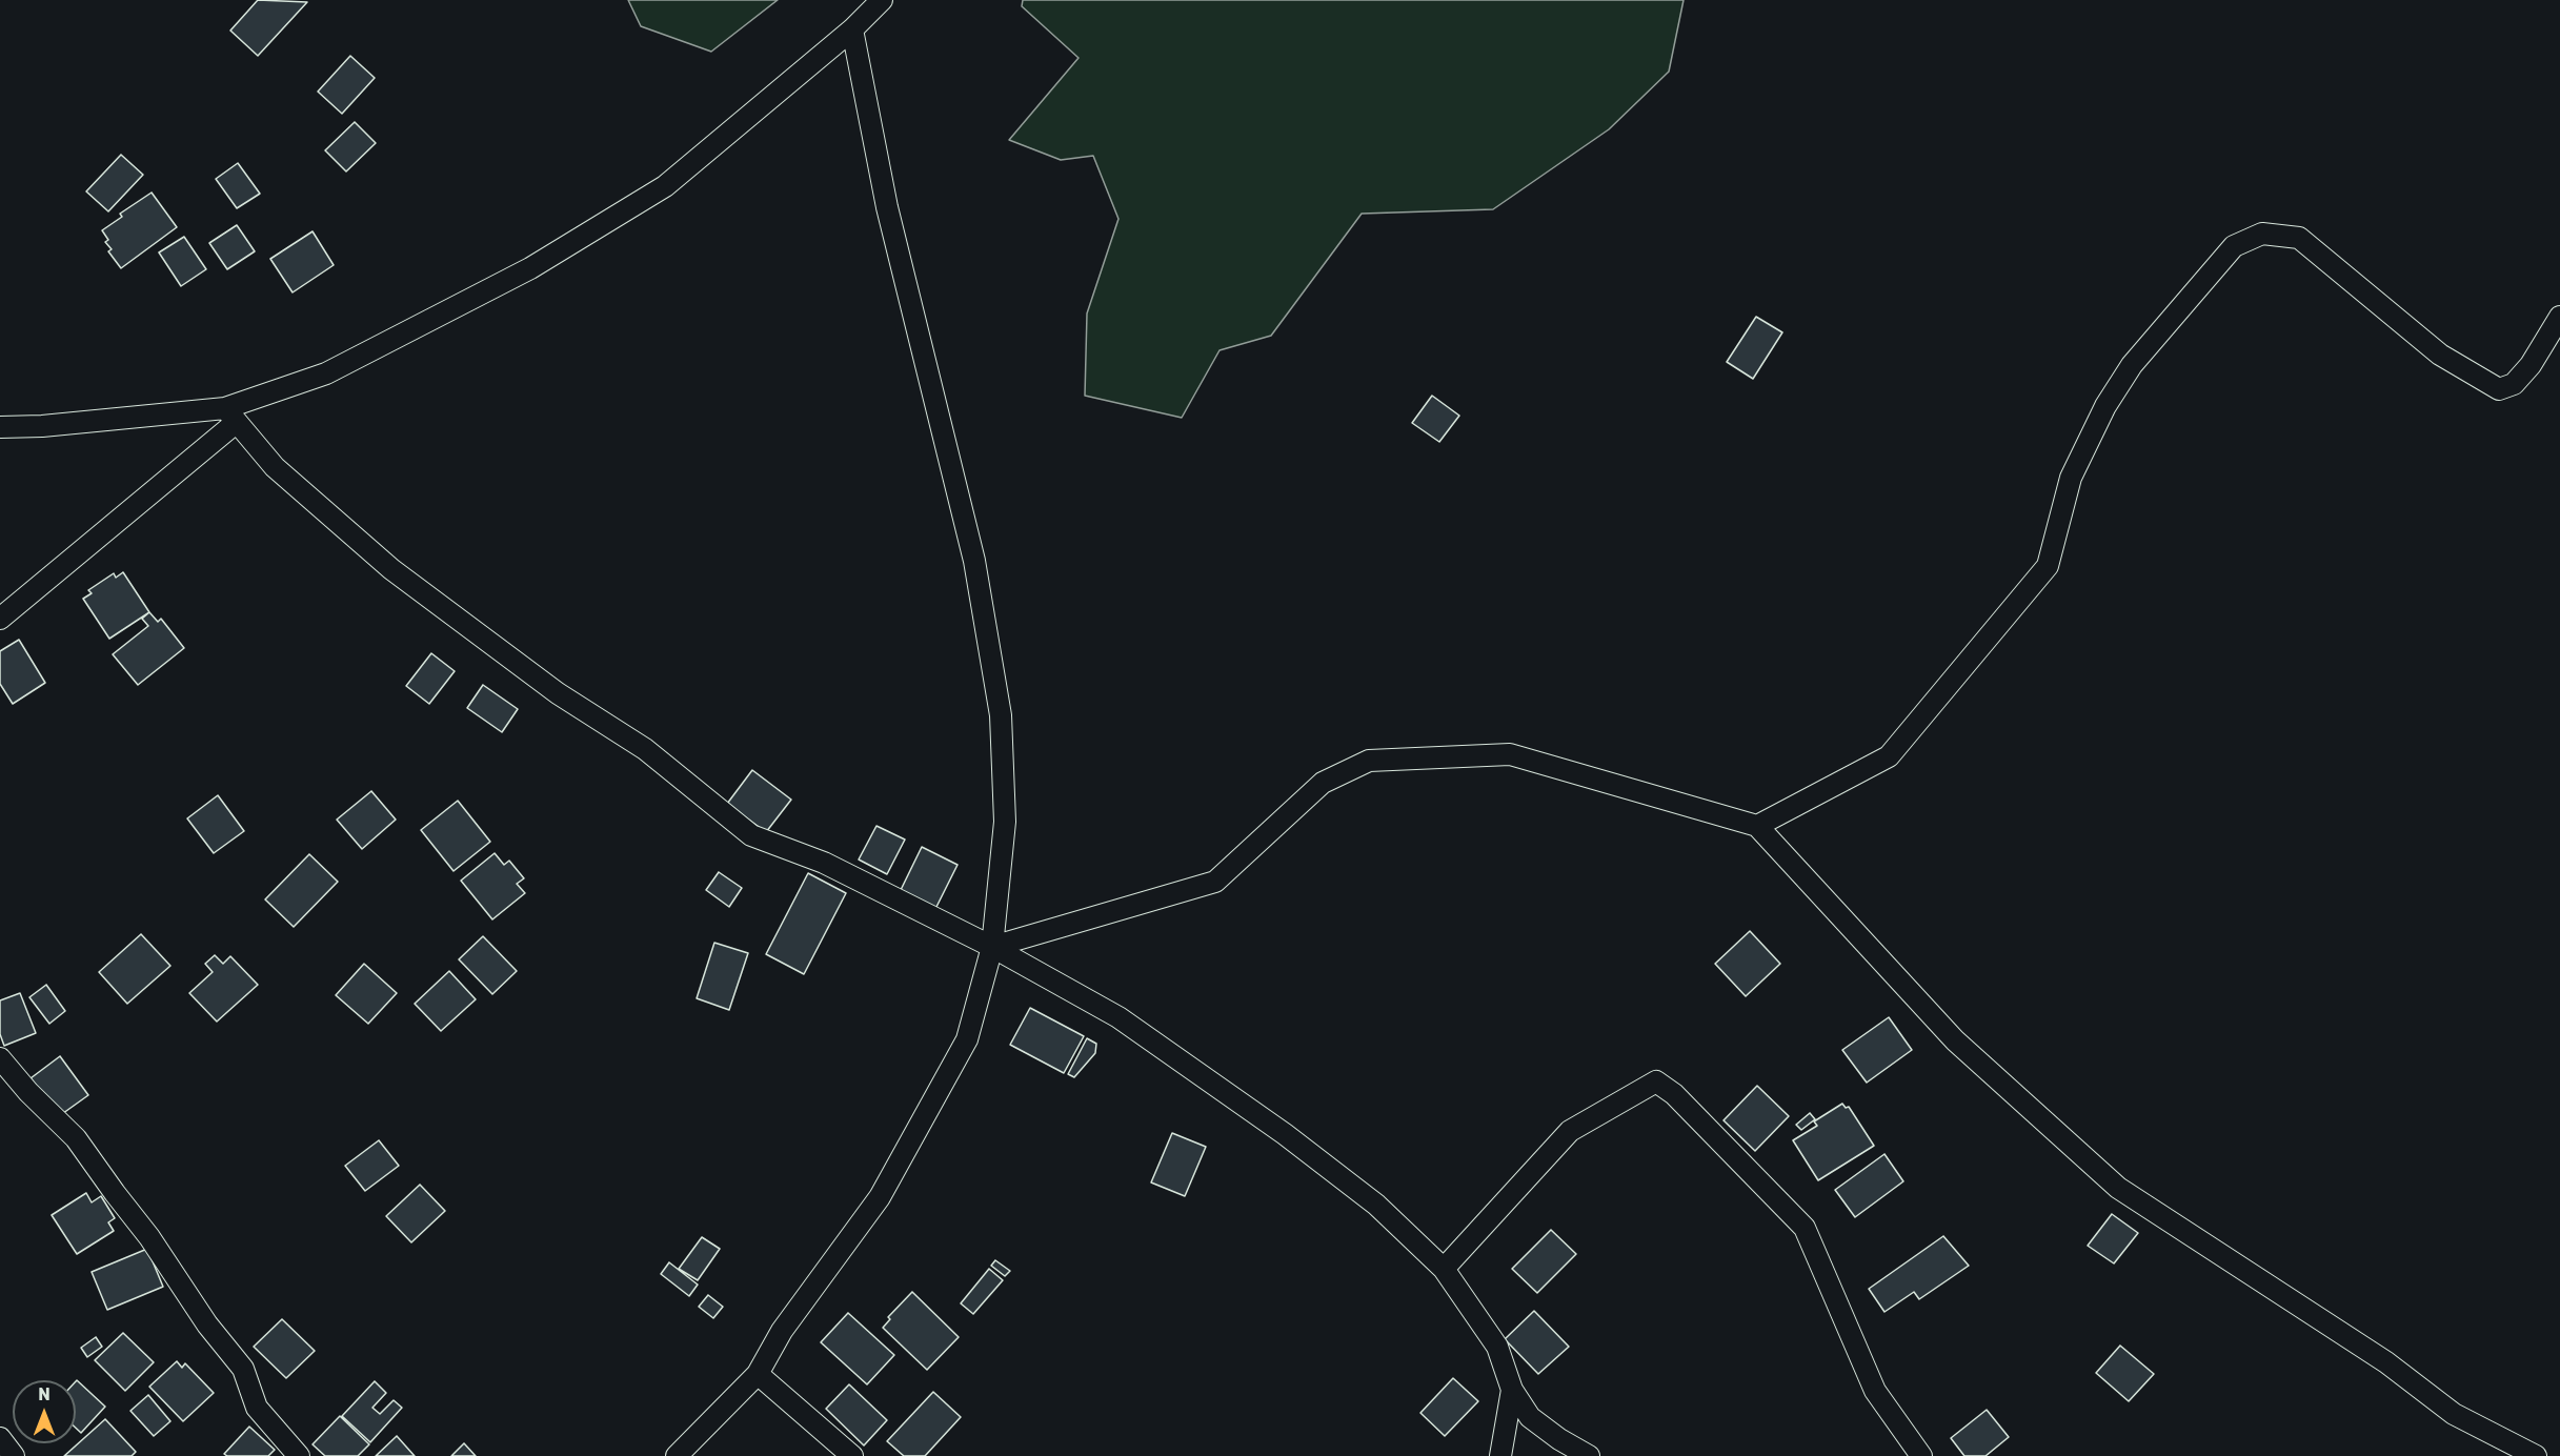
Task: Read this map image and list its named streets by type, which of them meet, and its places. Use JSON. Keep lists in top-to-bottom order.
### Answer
{
  "north": "top"
}
